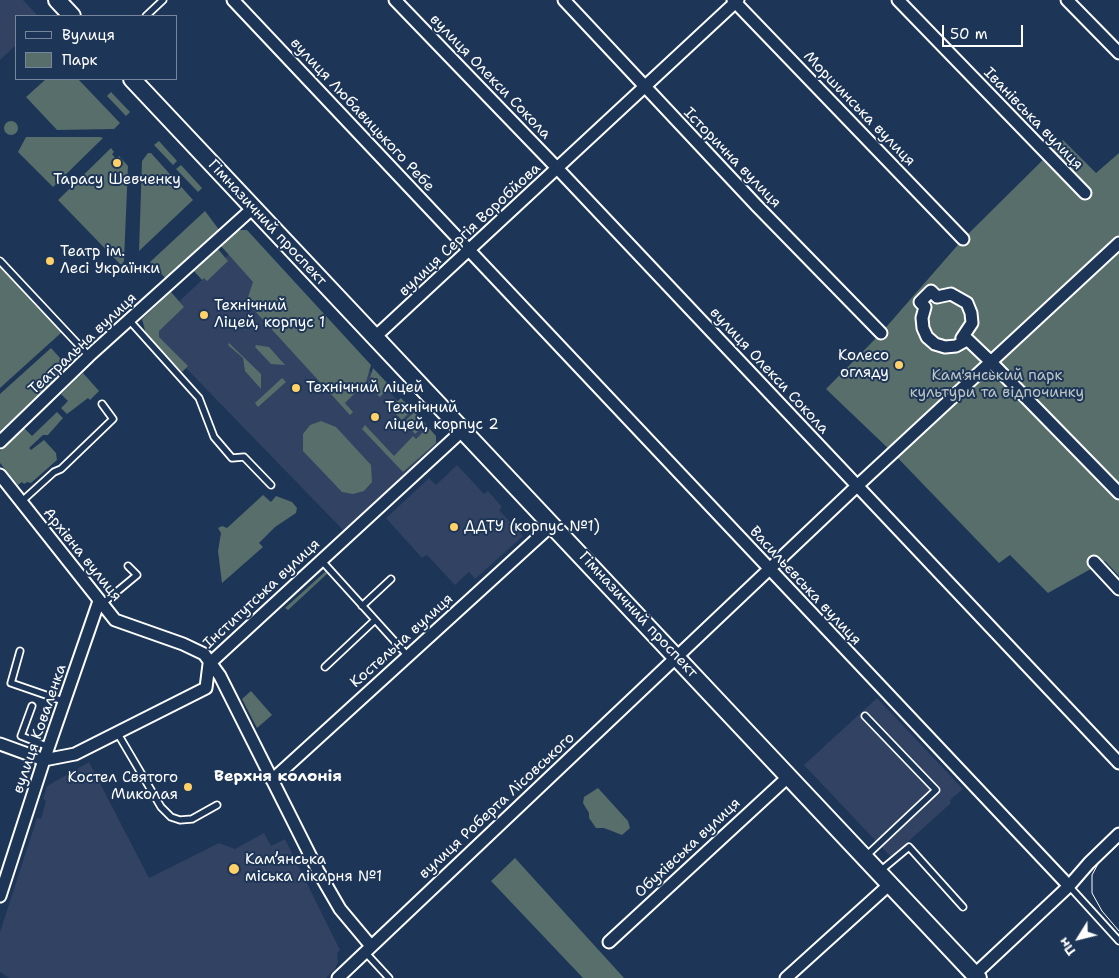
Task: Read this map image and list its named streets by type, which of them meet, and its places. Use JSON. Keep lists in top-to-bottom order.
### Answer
{
  "streets": {
    "main road": ["Гімназичний проспект"],
    "street": [
      "вулиця Олекси Сокола",
      "Моршинська вулиця",
      "вулиця Любавицького Ребе",
      "Іванівська вулиця",
      "Історична вулиця",
      "вулиця Сергія Воробйова",
      "Театральна вулиця",
      "Архівна вулиця",
      "Васильєвська вулиця",
      "Інститутська вулиця",
      "Костельна вулиця",
      "вулиця Коваленка",
      "вулиця Роберта Лісовського",
      "Обухівська вулиця"
    ]
  },
  "crossings": [
    ["вулиця Олекси Сокола", "вулиця Сергія Воробйова"],
    ["вулиця Олекси Сокола", "вулиця Роберта Лісовського"],
    ["Моршинська вулиця", "вулиця Сергія Воробйова"],
    ["вулиця Любавицького Ребе", "вулиця Сергія Воробйова"],
    ["вулиця Любавицького Ребе", "Васильєвська вулиця"],
    ["Історична вулиця", "вулиця Сергія Воробйова"],
    ["Гімназичний проспект", "вулиця Сергія Воробйова"],
    ["Гімназичний проспект", "Театральна вулиця"],
    ["Гімназичний проспект", "Інститутська вулиця"],
    ["Гімназичний проспект", "Костельна вулиця"],
    ["Гімназичний проспект", "вулиця Роберта Лісовського"],
    ["Гімназичний проспект", "Обухівська вулиця"],
    ["вулиця Сергія Воробйова", "Васильєвська вулиця"],
    ["Архівна вулиця", "Інститутська вулиця"],
    ["Архівна вулиця", "Костельна вулиця"],
    ["Архівна вулиця", "вулиця Коваленка"],
    ["Архівна вулиця", "вулиця Роберта Лісовського"],
    ["Васильєвська вулиця", "вулиця Роберта Лісовського"],
    ["Інститутська вулиця", "вулиця Коваленка"]
  ],
  "districts": ["Верхня колонія"],
  "parks": ["Кам'янський парк культури та відпочинку"],
  "places": [
    "Тарасу Шевченку",
    "Театр ім. Лесі Українки",
    "Технічний Ліцей, корпус 1",
    "Колесо огляду",
    "Технічний ліцей",
    "Технічний ліцей, корпус 2",
    "ДДТУ (корпус №1)",
    "Костел Святого Миколая",
    "Кам’янська міська лікарня №1"
  ],
  "legend": ["Вулиця", "Парк"],
  "scale_bar": "50 m",
  "north": "bottom left"
}
